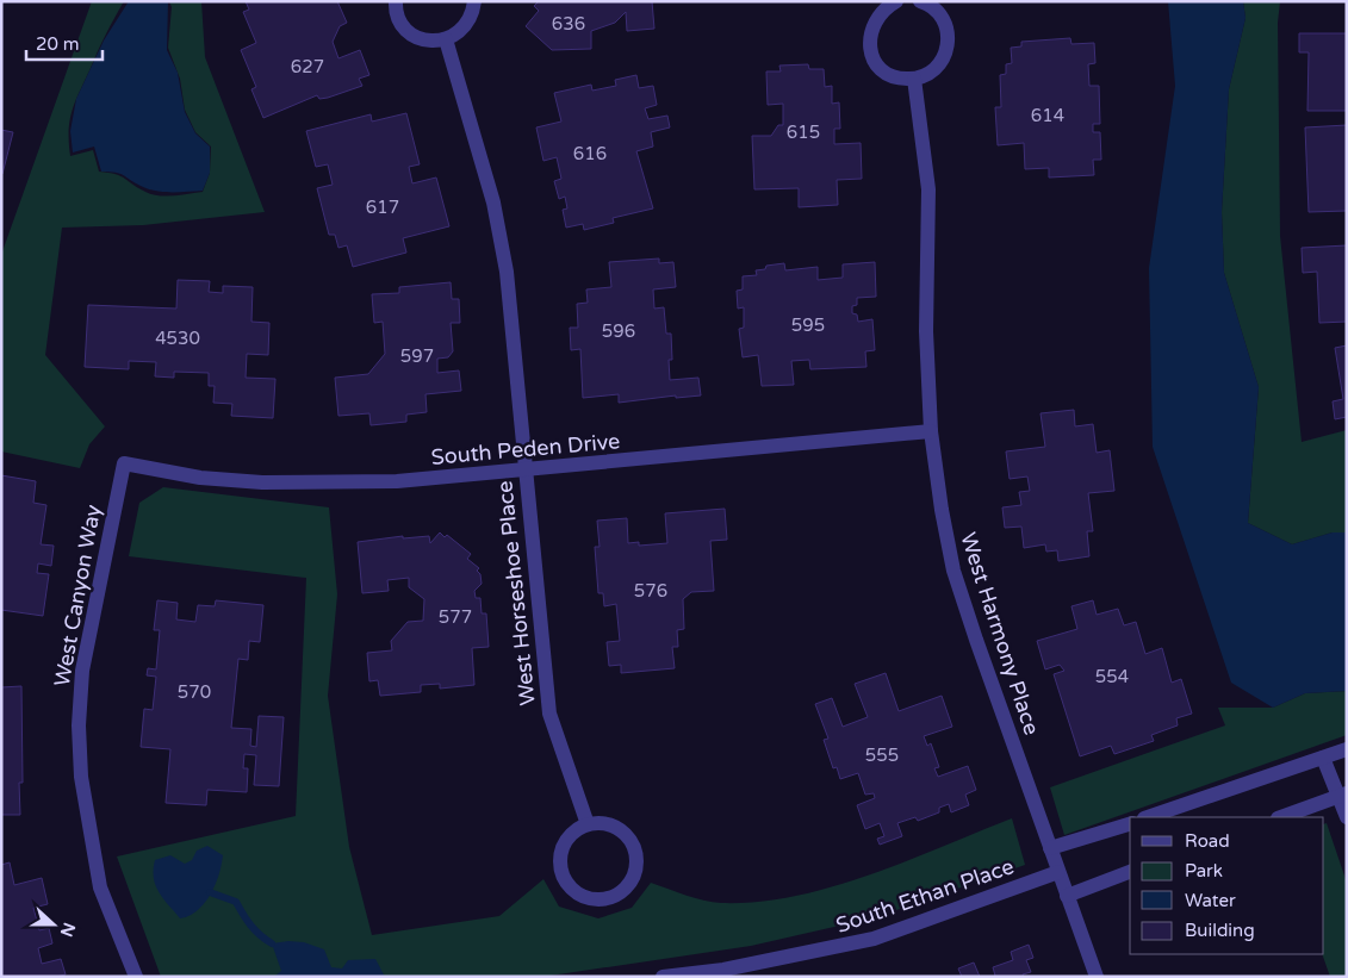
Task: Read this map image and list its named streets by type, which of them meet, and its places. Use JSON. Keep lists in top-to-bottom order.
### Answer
{
  "streets": {
    "street": [
      "South Peden Drive",
      "West Horseshoe Place",
      "West Canyon Way",
      "West Harmony Place",
      "South Ethan Place"
    ]
  },
  "crossings": [
    ["South Peden Drive", "West Horseshoe Place"],
    ["South Peden Drive", "West Canyon Way"],
    ["South Peden Drive", "West Harmony Place"],
    ["West Harmony Place", "South Ethan Place"]
  ],
  "house_numbers": [
    "636",
    "627",
    "614",
    "615",
    "616",
    "617",
    "595",
    "596",
    "4530",
    "597",
    "576",
    "577",
    "554",
    "570",
    "555"
  ],
  "legend": [
    "Road",
    "Park",
    "Water",
    "Building"
  ],
  "scale_bar": "20 m",
  "north": "right"
}
